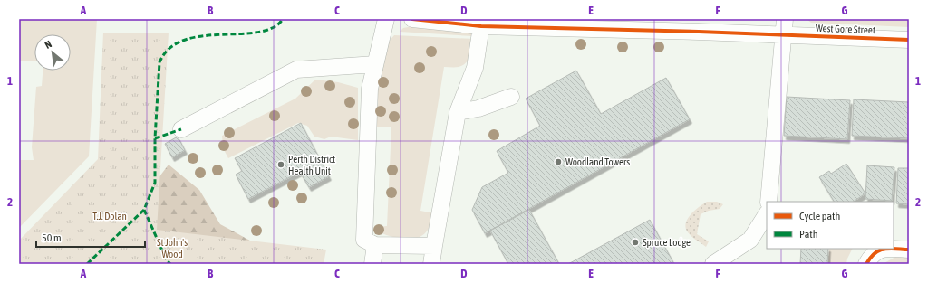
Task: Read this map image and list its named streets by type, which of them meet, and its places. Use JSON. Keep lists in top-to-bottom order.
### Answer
{
  "streets": {
    "street": ["West Gore Street"]
  },
  "parks": ["T.J. Dolan", "St John's Wood"],
  "places": ["Woodland Towers", "Perth District Health Unit", "Spruce Lodge"],
  "legend": ["Cycle path", "Path"],
  "scale_bar": "50 m",
  "north": "top left",
  "grid": {
    "columns": [
      "A",
      "B",
      "C",
      "D",
      "E",
      "F",
      "G"
    ],
    "rows": ["1", "2"]
  }
}
